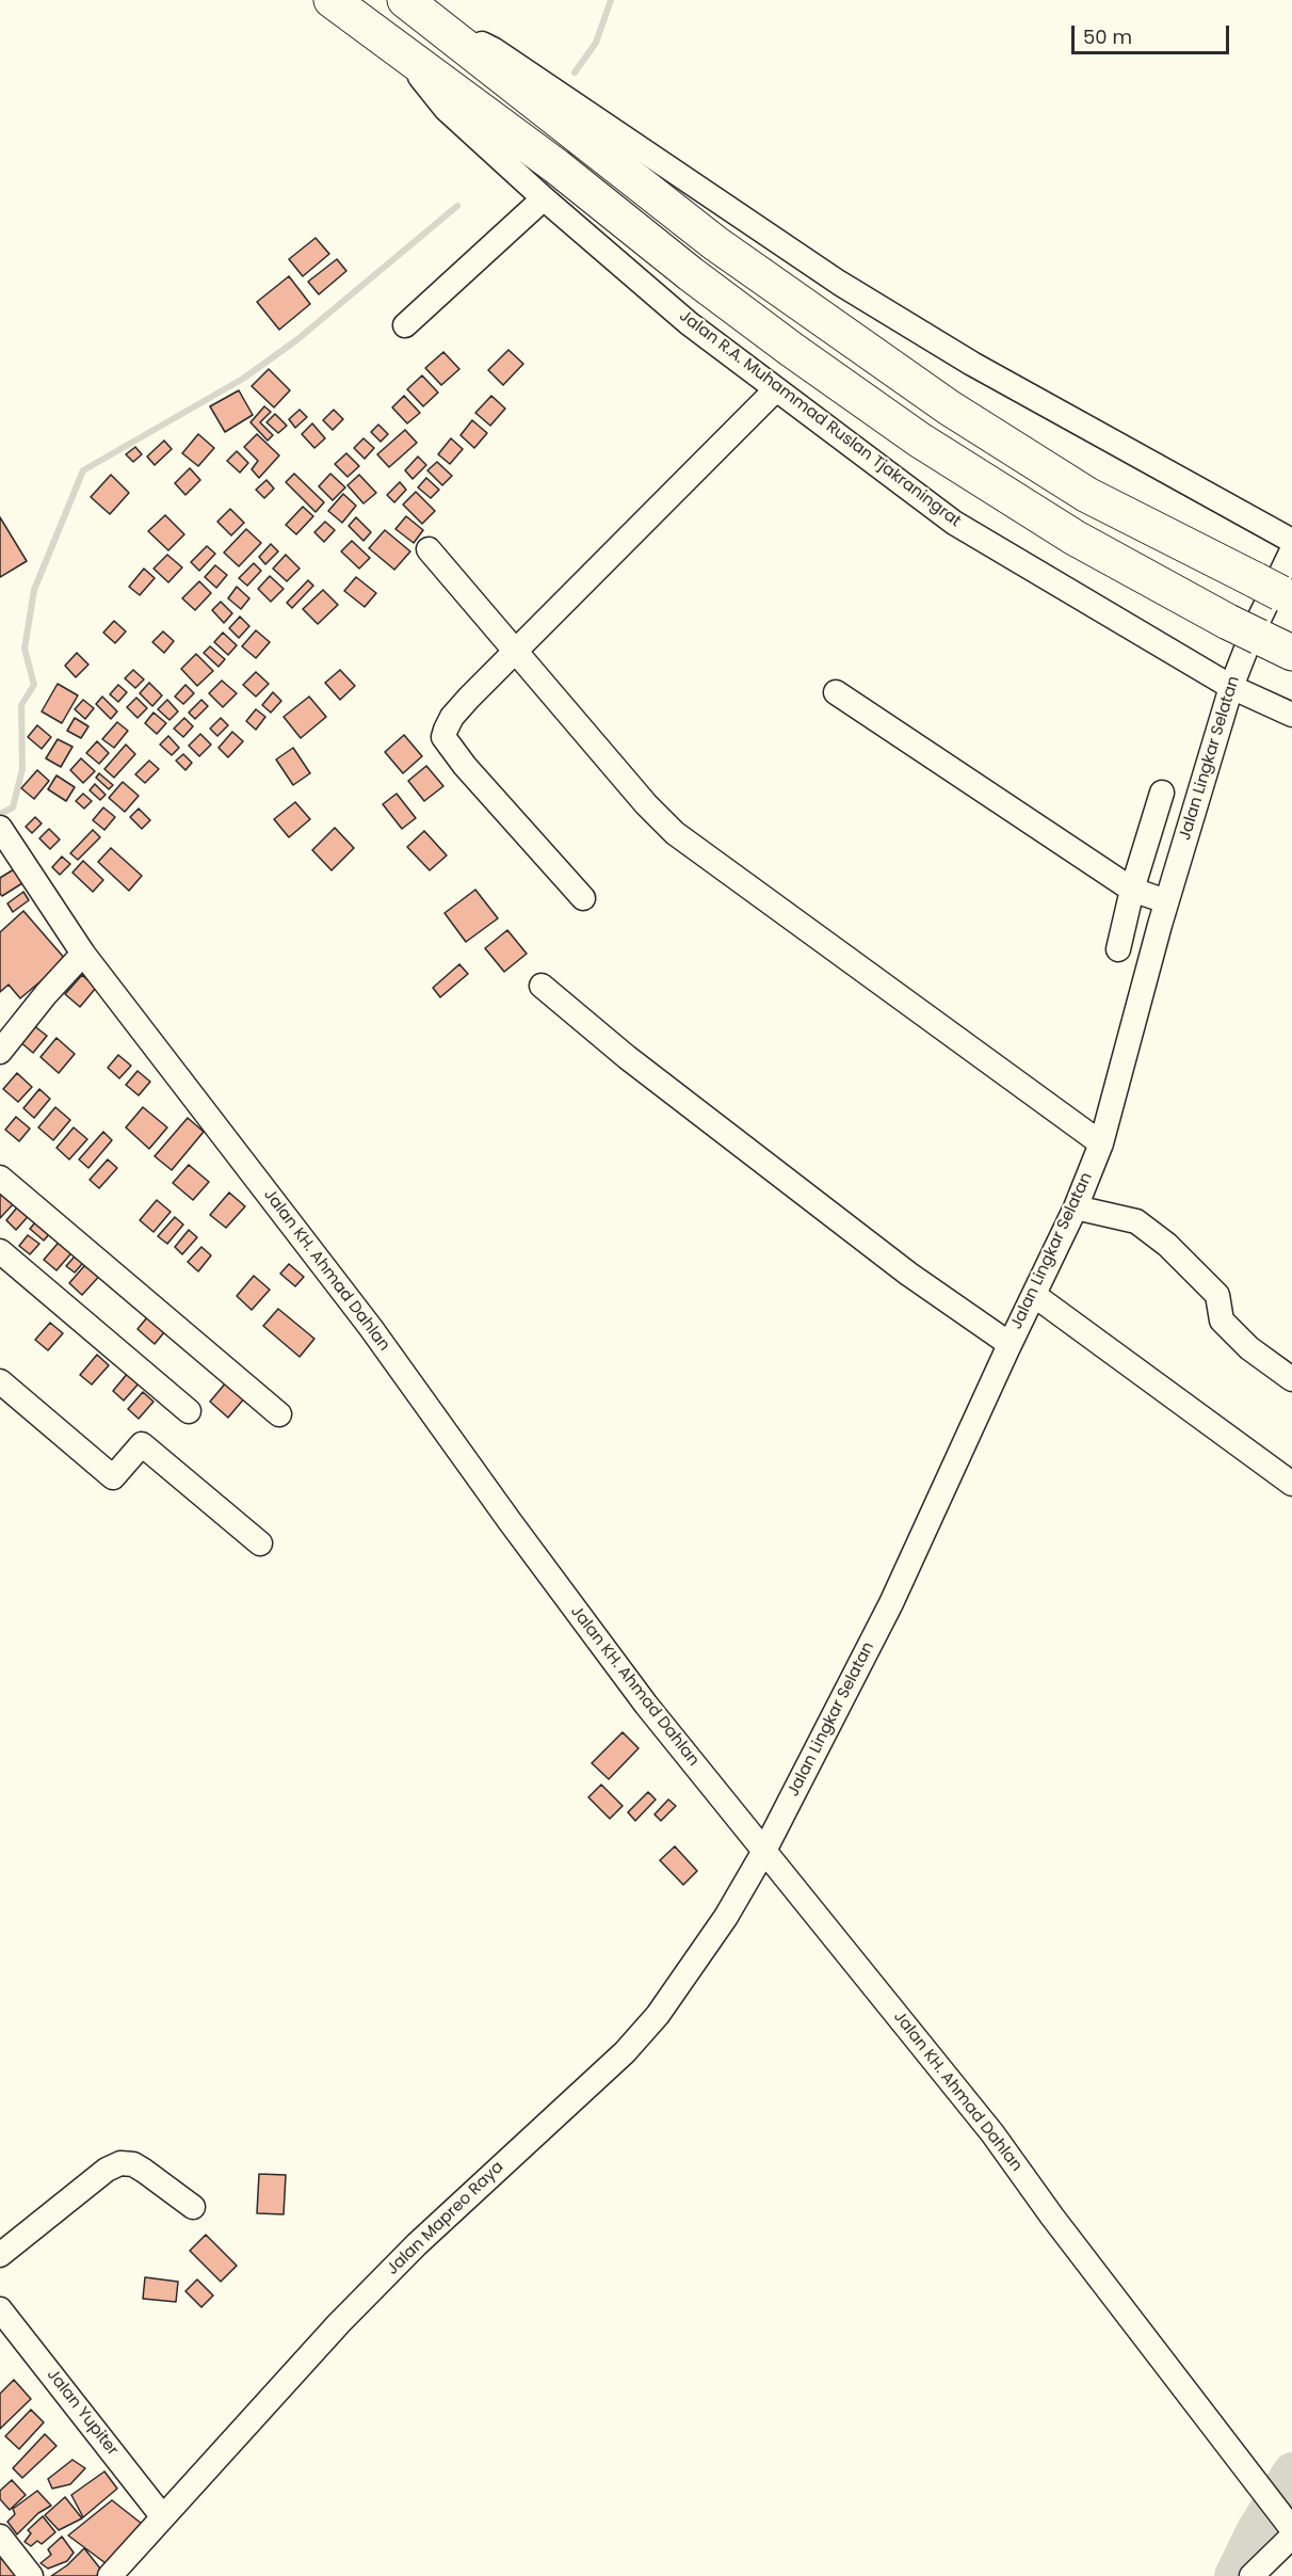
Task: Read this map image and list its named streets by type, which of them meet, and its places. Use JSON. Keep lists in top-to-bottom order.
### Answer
{
  "streets": {
    "highway": ["Jalan R.A. Muhammad Ruslan Tjakraningrat"],
    "street": [
      "Jalan Lingkar Selatan",
      "Jalan KH. Ahmad Dahlan",
      "Jalan Mapreo Raya",
      "Jalan Yupiter"
    ]
  },
  "crossings": [
    ["Jalan R.A. Muhammad Ruslan Tjakraningrat", "Jalan Lingkar Selatan"],
    ["Jalan Lingkar Selatan", "Jalan KH. Ahmad Dahlan"],
    ["Jalan Lingkar Selatan", "Jalan Mapreo Raya"],
    ["Jalan KH. Ahmad Dahlan", "Jalan Mapreo Raya"],
    ["Jalan Mapreo Raya", "Jalan Yupiter"]
  ],
  "scale_bar": "50 m"
}
